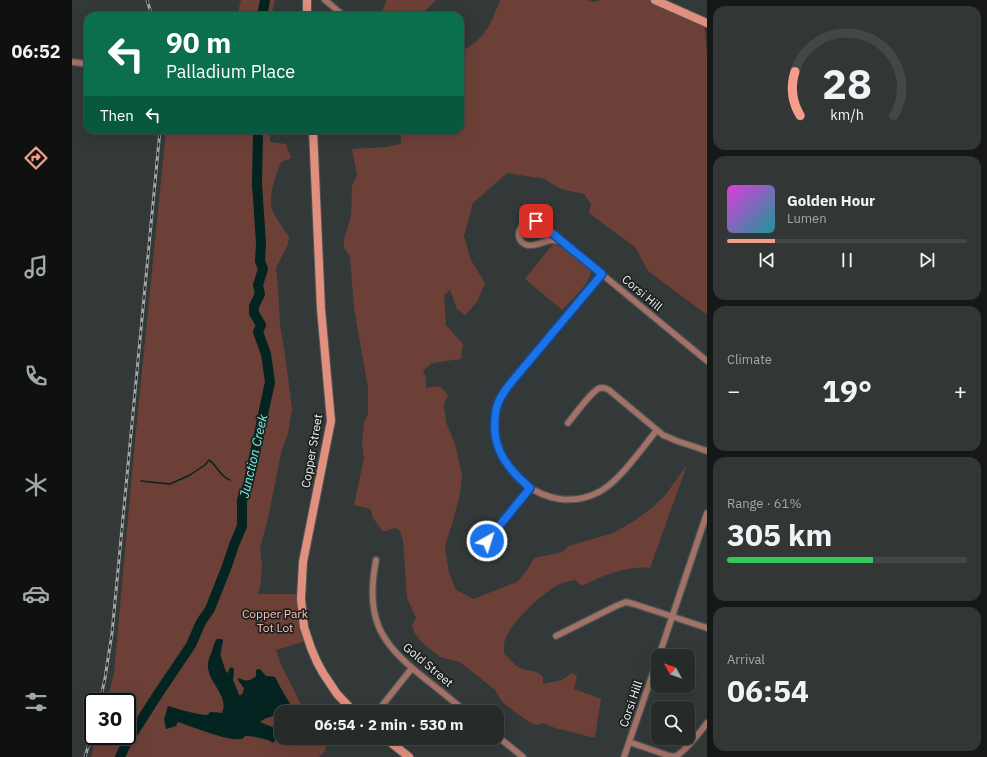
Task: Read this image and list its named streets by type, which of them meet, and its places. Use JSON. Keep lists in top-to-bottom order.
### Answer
{
  "streets": {
    "street": ["Corsi Hill", "Copper Street", "Gold Street"]
  },
  "water": ["Junction Creek"],
  "parks": ["Copper Park Tot Lot"],
  "north": "top left",
  "page": {
    "tabs": "06:52",
    "turn": ["90 m", "Palladium Place"],
    "then": "Then",
    "song": ["Golden Hour", "Lumen"],
    "tile": [
      "Climate",
      ["Range · 61%", "305 km"],
      ["Arrival", "06:54"]
    ],
    "heat": ["−", "19°", "+"],
    "limit": "30",
    "trip": "06:54 · 2 min · 530 m",
    "gauge": ["28", "km/h"]
  }
}
